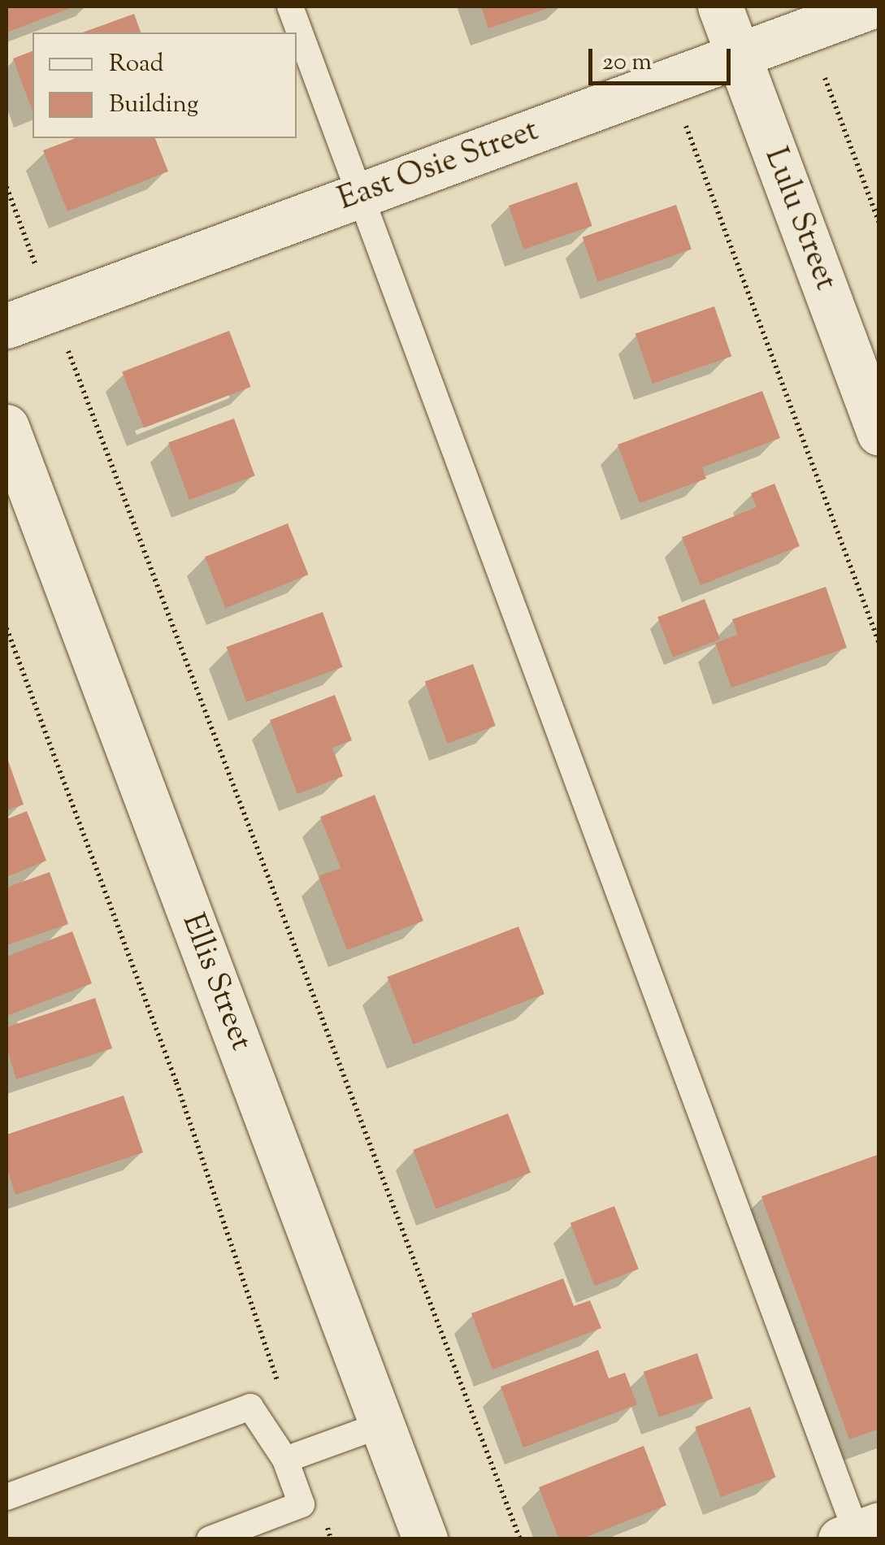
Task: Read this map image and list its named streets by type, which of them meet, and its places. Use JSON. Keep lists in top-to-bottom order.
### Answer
{
  "streets": {
    "street": ["East Osie Street", "Lulu Street", "Ellis Street"]
  },
  "crossings": [
    ["East Osie Street", "Lulu Street"]
  ],
  "legend": ["Road", "Building"],
  "scale_bar": "20 m"
}
